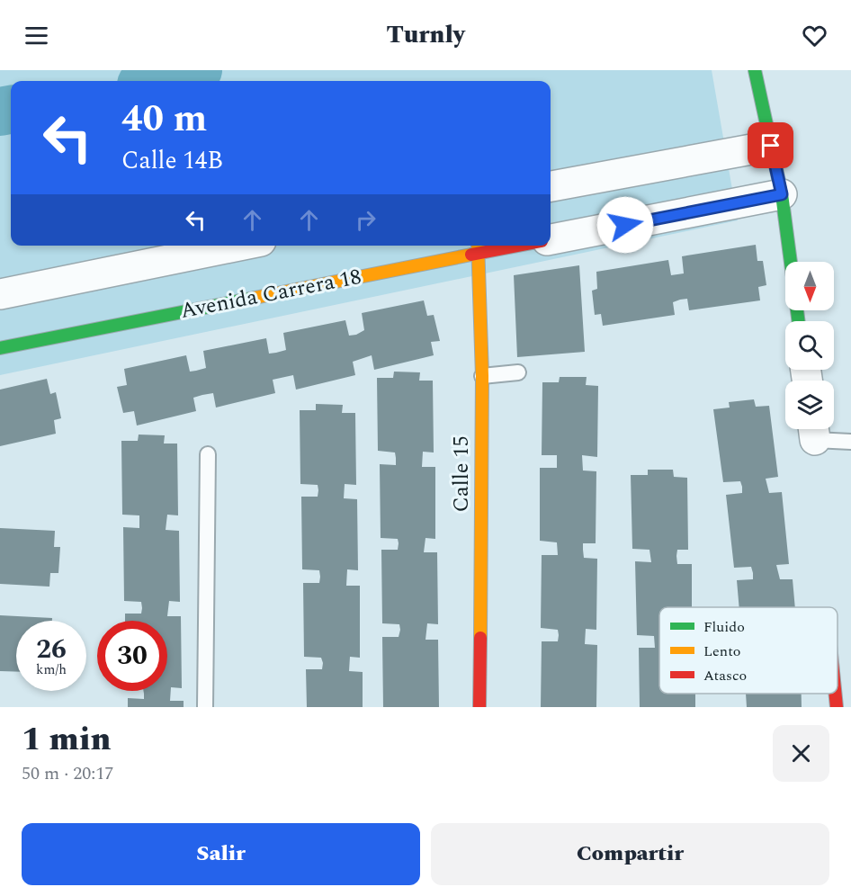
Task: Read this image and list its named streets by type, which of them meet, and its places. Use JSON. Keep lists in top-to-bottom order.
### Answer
{
  "streets": {
    "street": ["Avenida Carrera 18", "Calle 15"]
  },
  "crossings": [
    ["Avenida Carrera 18", "Calle 15"]
  ],
  "legend": ["Fluido", "Lento", "Atasco"],
  "north": "bottom",
  "page": {
    "header": "Turnly",
    "turn": ["40 m", "Calle 14B"],
    "speed": "26 km/h",
    "limit": "30",
    "heading": ["1 min", "50 m · 20:17"],
    "buttons": ["Salir", "Compartir"]
  }
}
